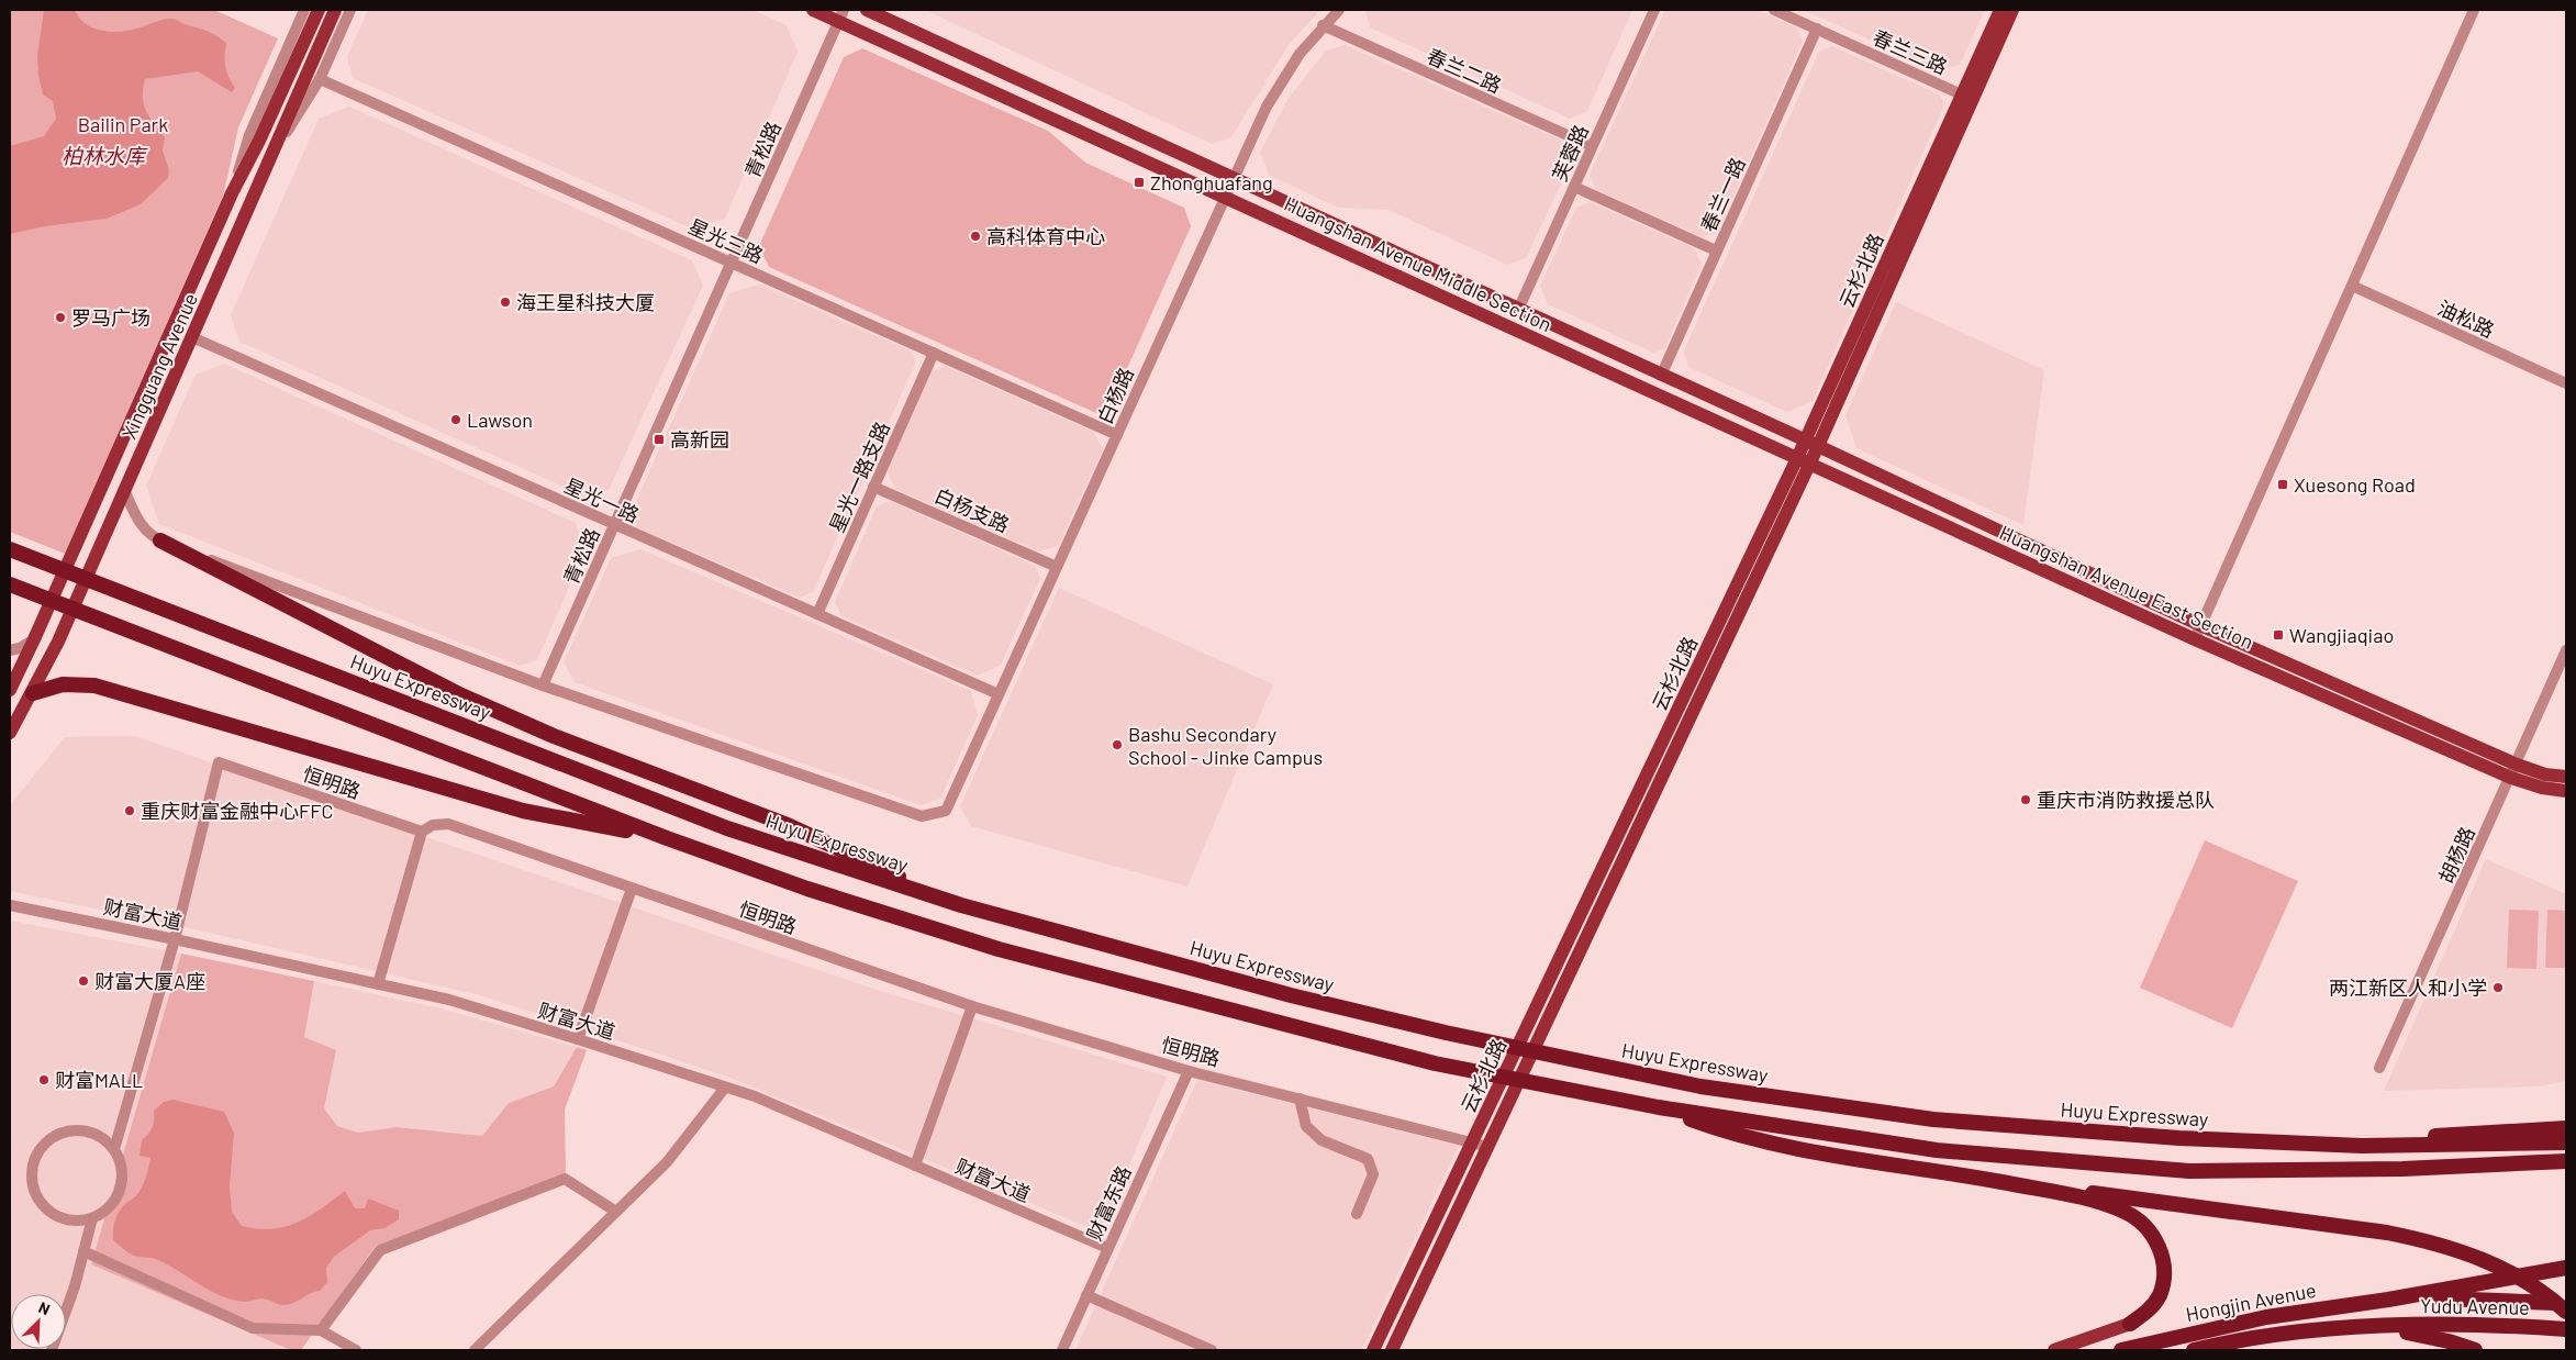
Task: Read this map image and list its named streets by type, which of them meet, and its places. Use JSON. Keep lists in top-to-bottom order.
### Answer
{
  "streets": {
    "highway": ["Huyu Expressway", "Hongjin Avenue", "Yudu Avenue"],
    "main road": [
      "Huangshan Avenue Middle Section",
      "云杉北路",
      "Xingguang Avenue",
      "Huangshan Avenue East Section"
    ],
    "street": [
      "春兰三路",
      "春兰二路",
      "青松路",
      "芙蓉路",
      "春兰一路",
      "星光三路",
      "油松路",
      "白杨路",
      "星光一路支路",
      "星光一路",
      "白杨支路",
      "恒明路",
      "胡杨路",
      "财富大道",
      "财富东路"
    ]
  },
  "crossings": [
    ["春兰三路", "春兰一路"],
    ["春兰三路", "云杉北路"],
    ["春兰二路", "芙蓉路"],
    ["春兰二路", "白杨路"],
    ["青松路", "星光三路"],
    ["青松路", "Huangshan Avenue Middle Section"],
    ["青松路", "白杨路"],
    ["青松路", "星光一路"],
    ["芙蓉路", "Huangshan Avenue Middle Section"],
    ["春兰一路", "Huangshan Avenue Middle Section"],
    ["星光三路", "白杨路"],
    ["星光三路", "星光一路支路"],
    ["Huangshan Avenue Middle Section", "云杉北路"],
    ["Huangshan Avenue Middle Section", "白杨路"],
    ["Huangshan Avenue Middle Section", "Huangshan Avenue East Section"],
    ["云杉北路", "Huangshan Avenue East Section"],
    ["云杉北路", "恒明路"],
    ["Xingguang Avenue", "星光一路"],
    ["白杨路", "星光一路"],
    ["白杨路", "白杨支路"],
    ["星光一路支路", "星光一路"],
    ["星光一路支路", "白杨支路"],
    ["Huangshan Avenue East Section", "胡杨路"],
    ["恒明路", "财富大道"],
    ["恒明路", "财富东路"],
    ["财富大道", "财富东路"],
    ["Hongjin Avenue", "Yudu Avenue"]
  ],
  "water": ["柏林水库"],
  "parks": ["Bailin Park"],
  "places": {
    "transit": [
      "Zhonghuafang",
      "高新园",
      "Xuesong Road",
      "Wangjiaqiao"
    ],
    "other": [
      "高科体育中心",
      "海王星科技大厦",
      "罗马广场",
      "Lawson",
      "Bashu Secondary School - Jinke Campus",
      "重庆市消防救援总队",
      "重庆财富金融中心FFC",
      "财富大厦A座",
      "两江新区人和小学",
      "财富MALL"
    ]
  },
  "north": "top right"
}
